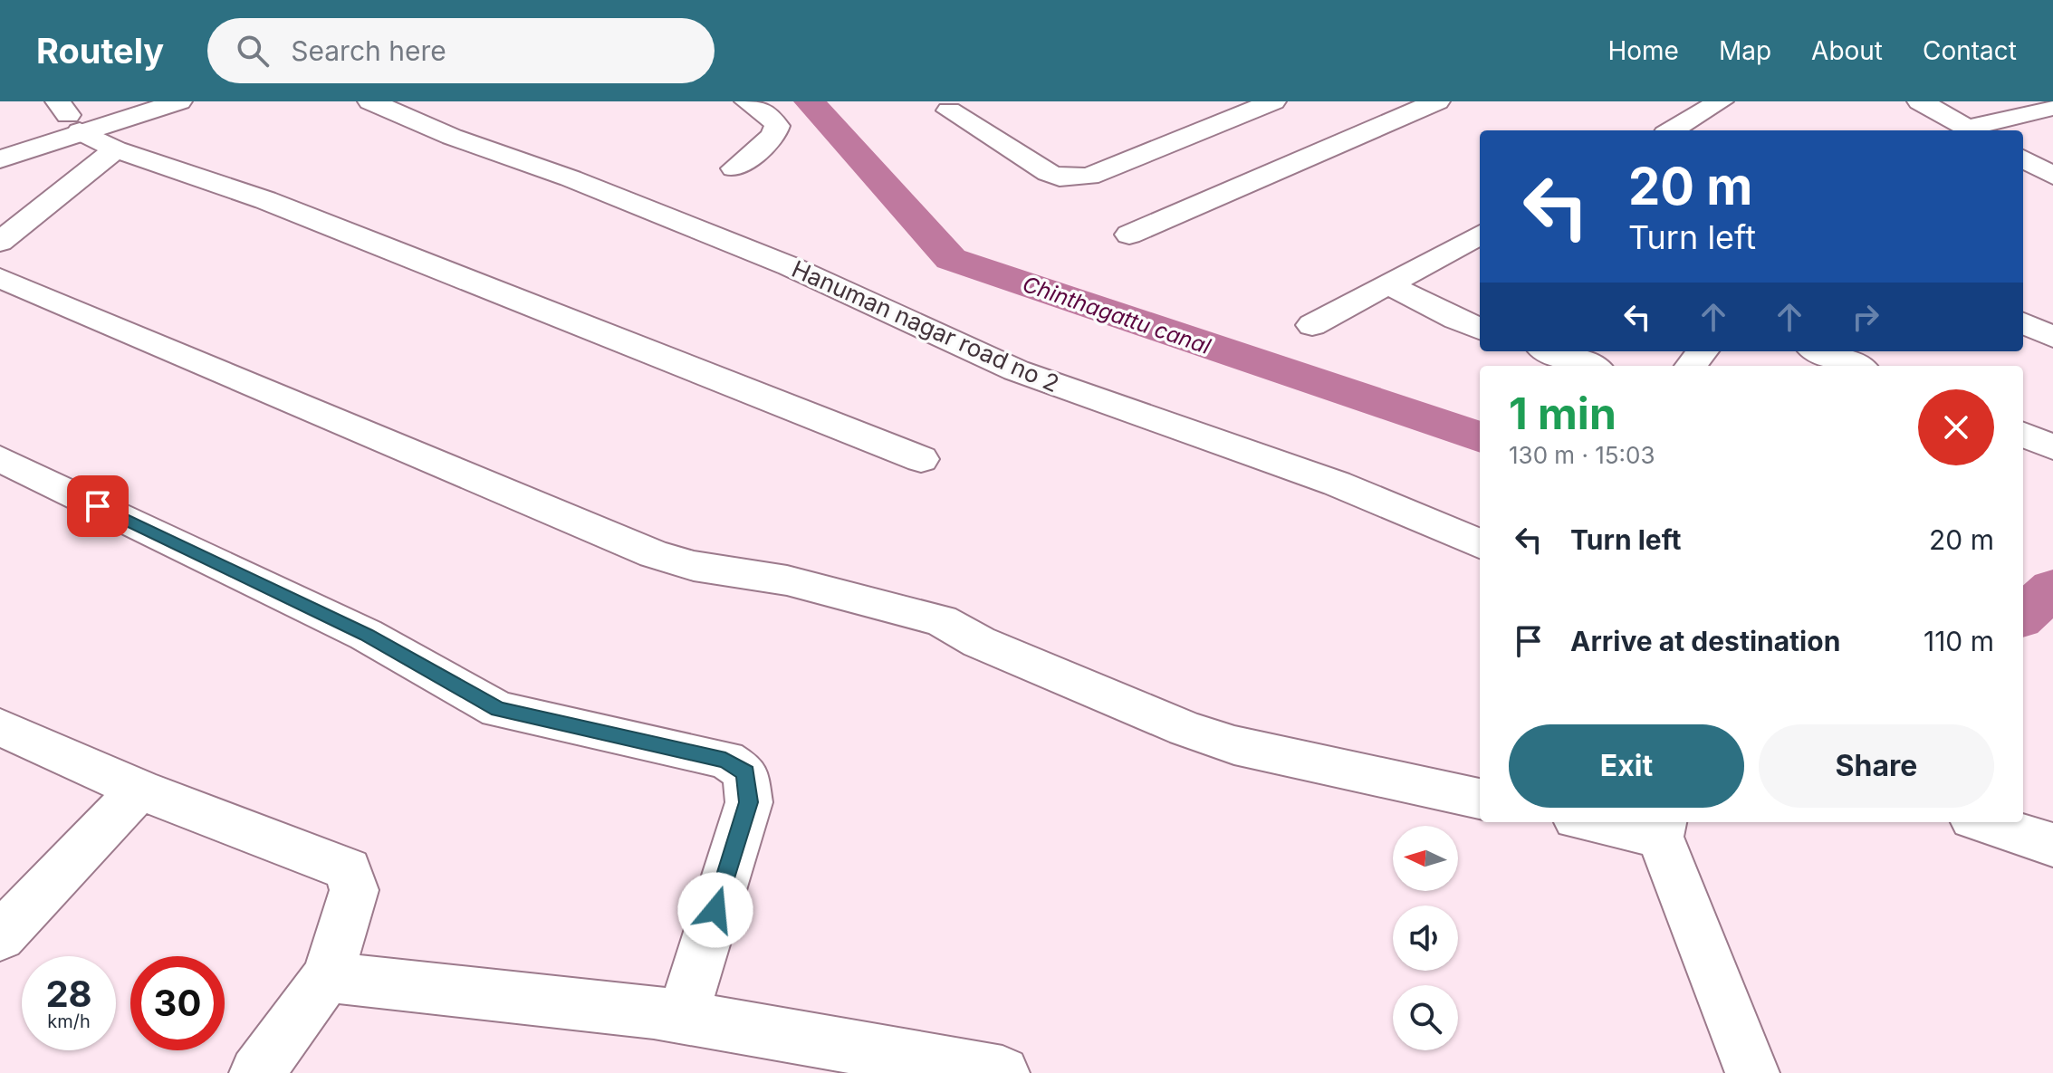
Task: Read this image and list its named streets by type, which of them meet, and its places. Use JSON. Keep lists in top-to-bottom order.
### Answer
{
  "streets": {
    "street": ["Hanuman nagar road no 2"]
  },
  "water": ["Chinthagattu canal"],
  "north": "left",
  "page": {
    "header": "Routely",
    "search": "Search here",
    "nav": [
      "Home",
      "Map",
      "About",
      "Contact"
    ],
    "turn": ["20 m", "Turn left"],
    "heading": ["1 min", "130 m · 15:03"],
    "list": [
      {
        "name": "Turn left",
        "value": "20 m"
      },
      {
        "name": "Arrive at destination",
        "value": "110 m"
      }
    ],
    "buttons": ["Exit", "Share"],
    "speed": "28 km/h",
    "limit": "30"
  }
}
